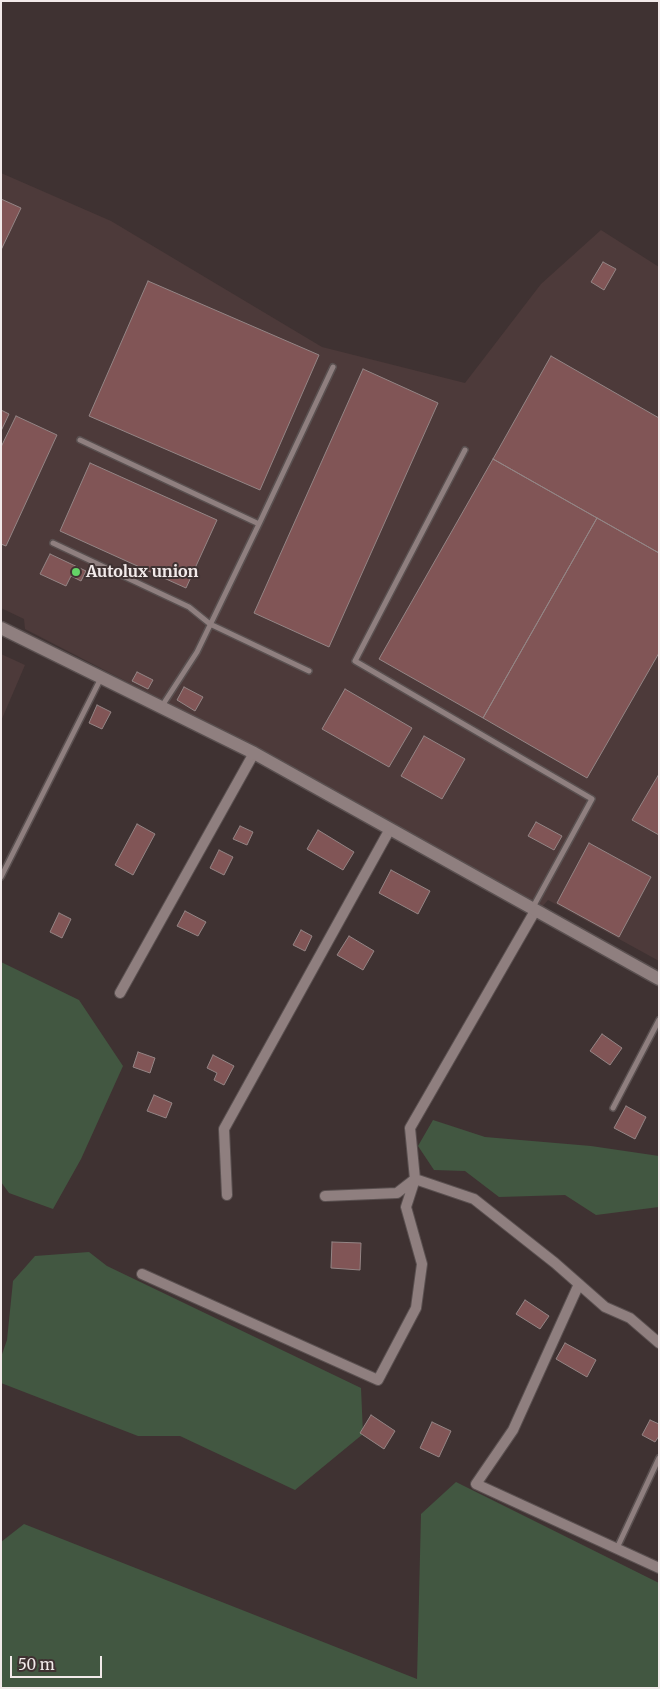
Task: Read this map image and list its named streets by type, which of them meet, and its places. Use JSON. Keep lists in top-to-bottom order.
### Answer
{
  "places": ["Autolux union"],
  "scale_bar": "50 m"
}
